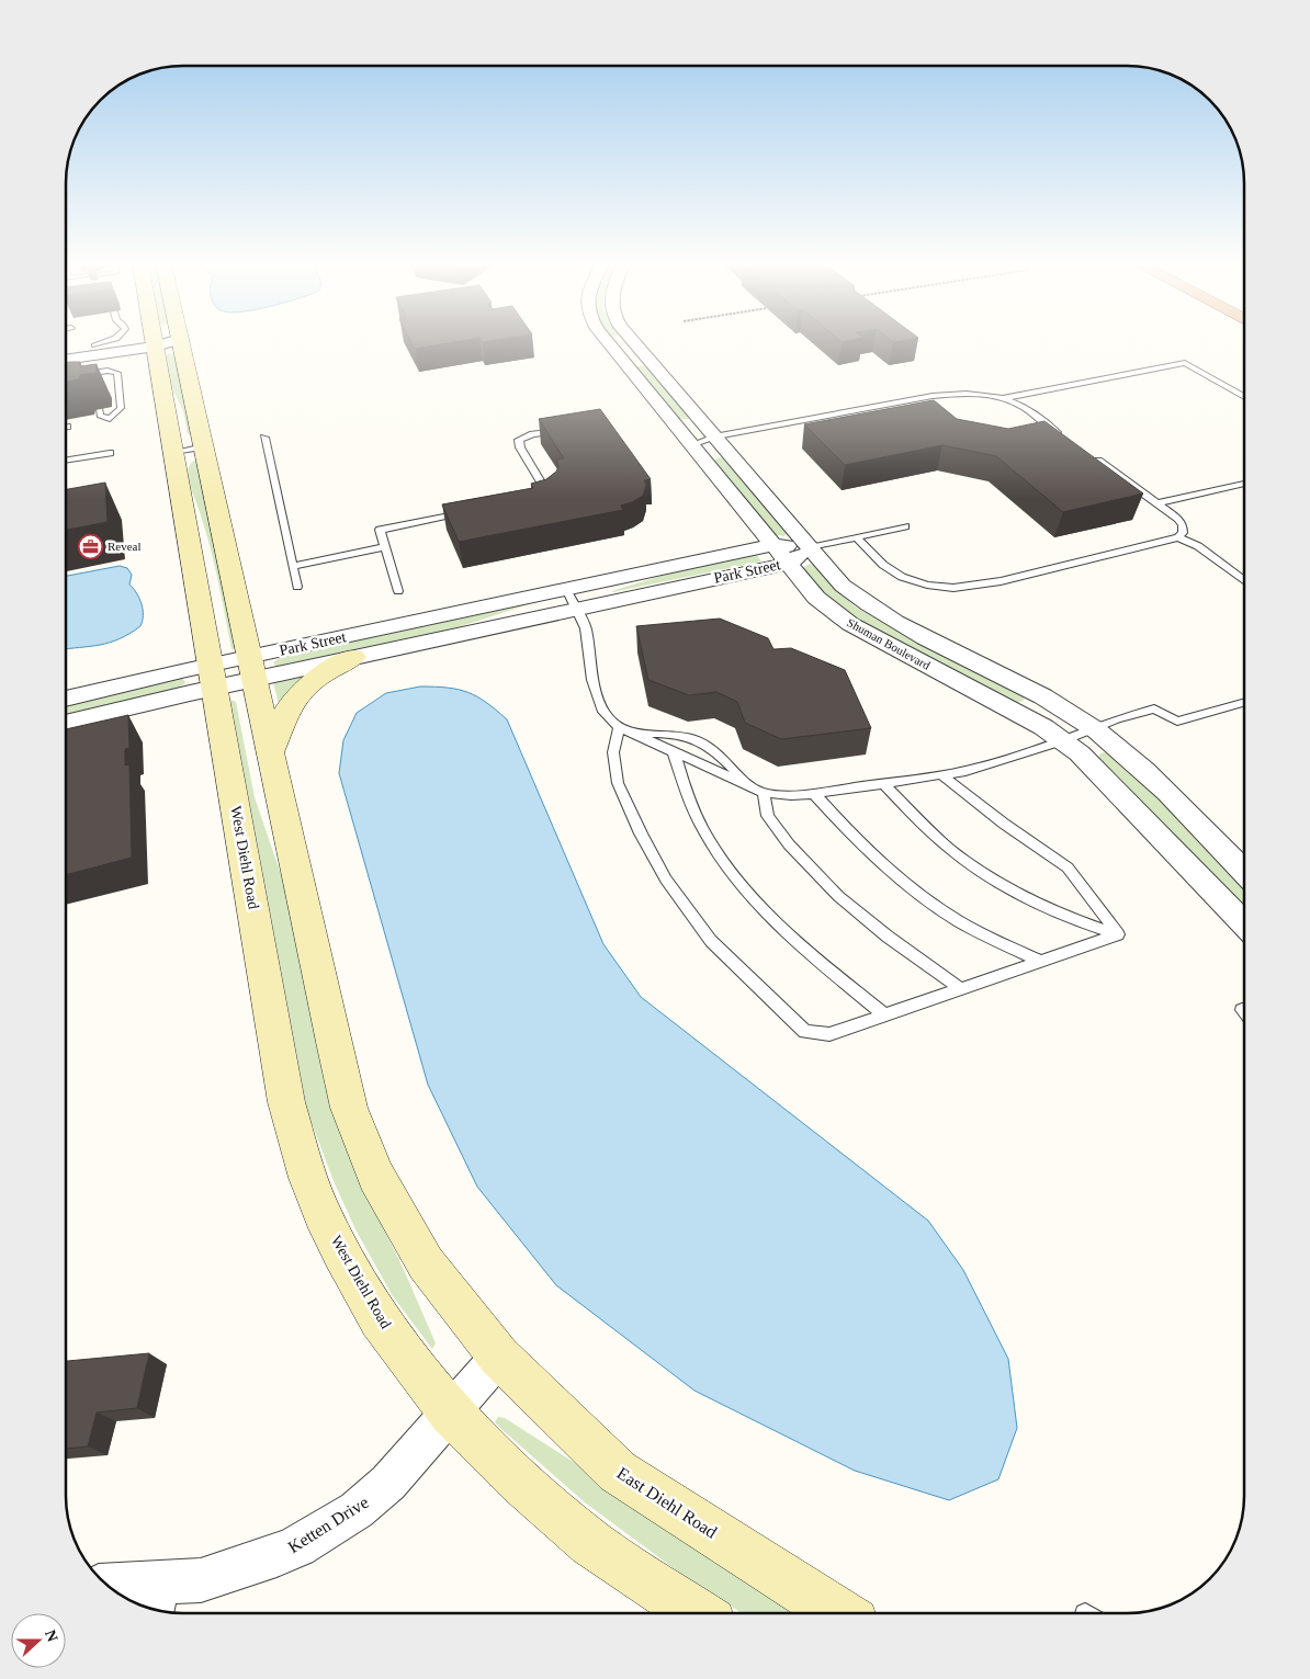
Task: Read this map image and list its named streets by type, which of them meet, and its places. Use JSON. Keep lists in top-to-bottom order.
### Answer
{
  "streets": {
    "street": [
      "Park Street",
      "Shuman Boulevard",
      "West Diehl Road",
      "East Diehl Road",
      "Ketten Drive"
    ]
  },
  "crossings": [
    ["Park Street", "Shuman Boulevard"],
    ["Park Street", "West Diehl Road"],
    ["West Diehl Road", "Ketten Drive"],
    ["East Diehl Road", "Ketten Drive"]
  ],
  "places": {
    "office": ["Reveal"]
  },
  "north": "right"
}
